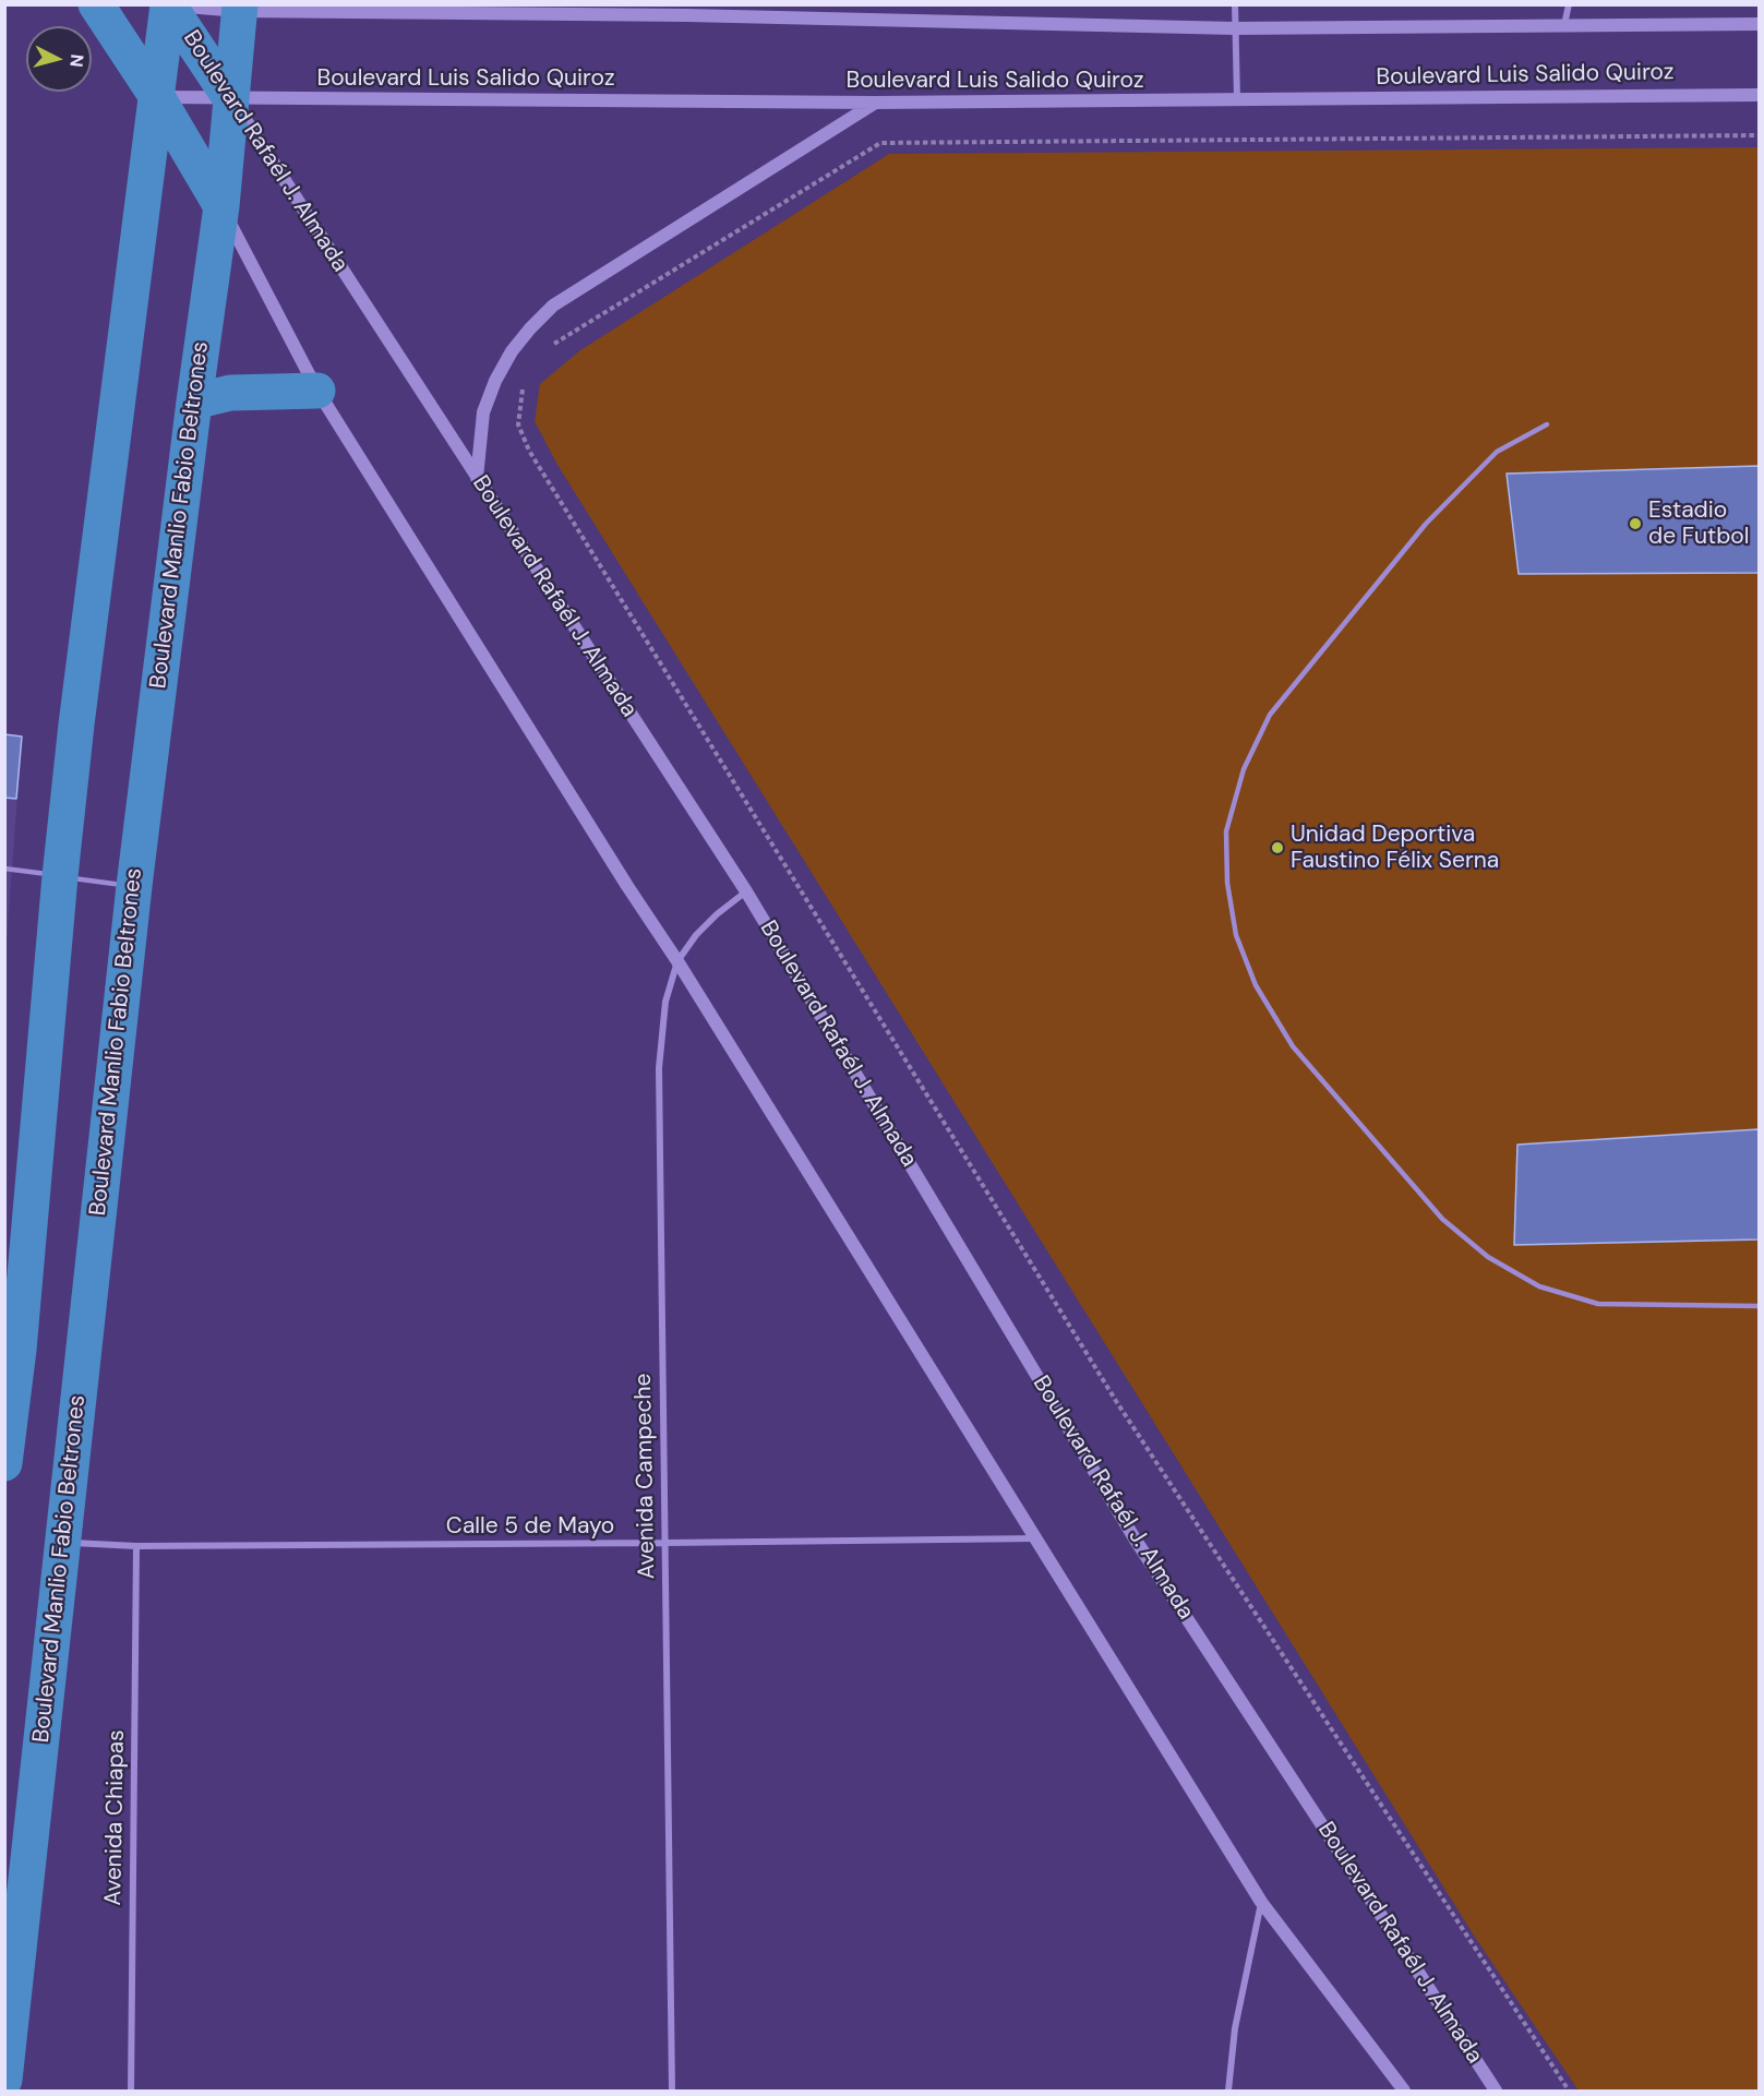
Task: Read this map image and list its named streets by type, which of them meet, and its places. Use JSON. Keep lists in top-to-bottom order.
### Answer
{
  "streets": {
    "main road": ["Boulevard Luis Salido Quiroz", "Boulevard Rafaél J. Almada", "Boulevard Manlio Fabio Beltrones"],
    "street": ["Avenida Campeche", "Calle 5 de Mayo", "Avenida Chiapas"]
  },
  "crossings": [
    ["Boulevard Luis Salido Quiroz", "Boulevard Rafaél J. Almada"],
    ["Boulevard Luis Salido Quiroz", "Boulevard Manlio Fabio Beltrones"],
    ["Boulevard Rafaél J. Almada", "Boulevard Manlio Fabio Beltrones"],
    ["Boulevard Rafaél J. Almada", "Avenida Campeche"],
    ["Boulevard Manlio Fabio Beltrones", "Calle 5 de Mayo"],
    ["Avenida Campeche", "Calle 5 de Mayo"],
    ["Calle 5 de Mayo", "Avenida Chiapas"]
  ],
  "places": ["Estadio de Futbol", "Unidad Deportiva Faustino Félix Serna"],
  "north": "right"
}
